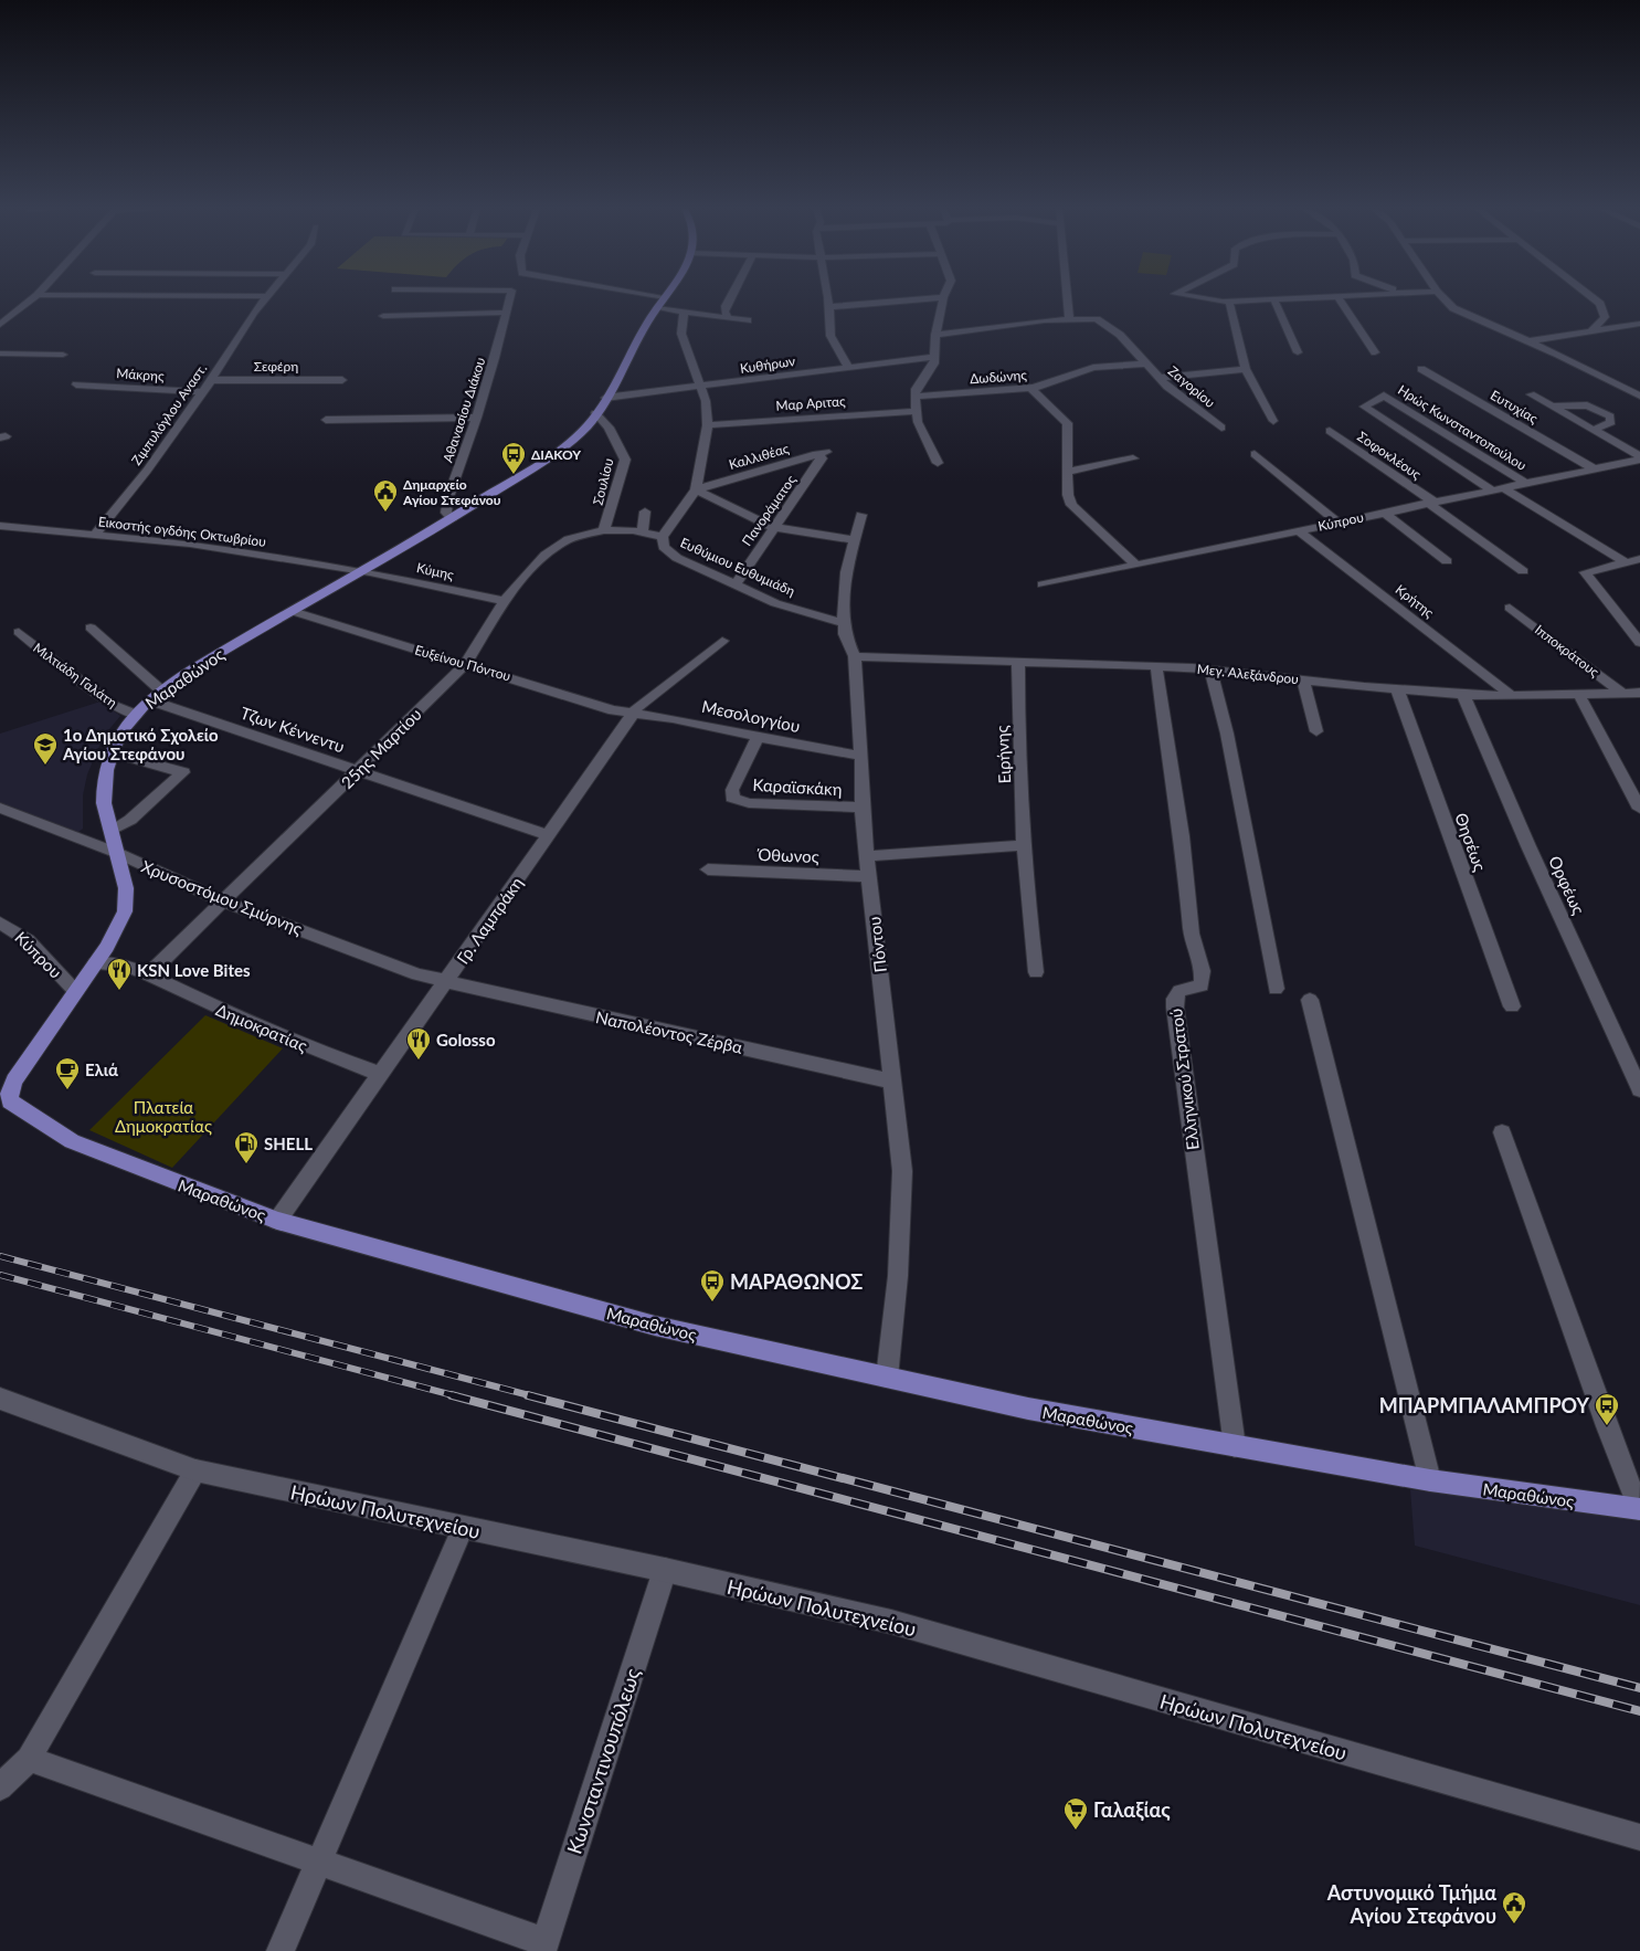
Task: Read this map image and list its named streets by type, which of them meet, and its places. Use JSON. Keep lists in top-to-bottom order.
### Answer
{
  "streets": {
    "main road": ["Μαραθώνος"],
    "street": [
      "Κυθήρων",
      "Σεφέρη",
      "Μάκρης",
      "Δωδώνης",
      "Ζαγορίου",
      "Μαρ Αριτας",
      "Ευτυχίας",
      "Αθανασίου Διάκου",
      "Ζιμπυλόγλου Αναστ.",
      "Ηρώς Κωνσταντοπούλου",
      "Σοφοκλέους",
      "Καλλιθέας",
      "Σουλίου",
      "Πανοράματος",
      "Κύπρου",
      "Εικοστής ογδόης Οκτωβρίου",
      "Ευθύμιου Ευθυμιάδη",
      "Κύμης",
      "Κρήτης",
      "Ιπποκράτους",
      "Ευξείνου Πόντου",
      "Μεγ. Αλεξάνδρου",
      "Μιλτιάδη Γαλάτη",
      "Μεσολογγίου",
      "Τζων Κέννεντυ",
      "25ης Μαρτίου",
      "Ειρήνης",
      "Καραϊσκάκη",
      "Θησέως",
      "Όθωνος",
      "Ορφέως",
      "Χρυσοστόμου Σμύρνης",
      "Γρ. Λαμπράκη",
      "Πόντου",
      "Δημοκρατίας",
      "Ναπολέοντος Ζέρβα",
      "Ελληνικού Στρατού",
      "Ηρώων Πολυτεχνείου",
      "Κωνσταντινουπόλεως"
    ]
  },
  "crossings": [
    ["Κυθήρων", "Μαραθώνος"],
    ["Σεφέρη", "Ζιμπυλόγλου Αναστ."],
    ["Μάκρης", "Ζιμπυλόγλου Αναστ."],
    ["Δωδώνης", "Ζαγορίου"],
    ["Ευτυχίας", "Κύπρου"],
    ["Αθανασίου Διάκου", "Μαραθώνος"],
    ["Ζιμπυλόγλου Αναστ.", "Εικοστής ογδόης Οκτωβρίου"],
    ["Ηρώς Κωνσταντοπούλου", "Κύπρου"],
    ["Σοφοκλέους", "Κύπρου"],
    ["Καλλιθέας", "Πανοράματος"],
    ["Σουλίου", "Μαραθώνος"],
    ["Σουλίου", "25ης Μαρτίου"],
    ["Πανοράματος", "Ευθύμιου Ευθυμιάδη"],
    ["Κύπρου", "Κρήτης"],
    ["Κύπρου", "Μαραθώνος"],
    ["Εικοστής ογδόης Οκτωβρίου", "Κύμης"],
    ["Εικοστής ογδόης Οκτωβρίου", "Μαραθώνος"],
    ["Ευθύμιου Ευθυμιάδη", "25ης Μαρτίου"],
    ["Ευθύμιου Ευθυμιάδη", "Πόντου"],
    ["Κύμης", "Μαραθώνος"],
    ["Κύμης", "25ης Μαρτίου"],
    ["Κρήτης", "Μεγ. Αλεξάνδρου"],
    ["Ιπποκράτους", "Μεγ. Αλεξάνδρου"],
    ["Ευξείνου Πόντου", "Μαραθώνος"],
    ["Ευξείνου Πόντου", "Μεσολογγίου"],
    ["Ευξείνου Πόντου", "25ης Μαρτίου"],
    ["Ευξείνου Πόντου", "Γρ. Λαμπράκη"],
    ["Μεγ. Αλεξάνδρου", "Ειρήνης"],
    ["Μεγ. Αλεξάνδρου", "Θησέως"],
    ["Μεγ. Αλεξάνδρου", "Ορφέως"],
    ["Μεγ. Αλεξάνδρου", "Πόντου"],
    ["Μεγ. Αλεξάνδρου", "Ελληνικού Στρατού"],
    ["Μιλτιάδη Γαλάτη", "Μαραθώνος"],
    ["Μαραθώνος", "Τζων Κέννεντυ"],
    ["Μαραθώνος", "Χρυσοστόμου Σμύρνης"],
    ["Μαραθώνος", "Γρ. Λαμπράκη"],
    ["Μαραθώνος", "Πόντου"],
    ["Μαραθώνος", "Ελληνικού Στρατού"],
    ["Μεσολογγίου", "Καραϊσκάκη"],
    ["Μεσολογγίου", "Γρ. Λαμπράκη"],
    ["Μεσολογγίου", "Πόντου"],
    ["Τζων Κέννεντυ", "25ης Μαρτίου"],
    ["Τζων Κέννεντυ", "Γρ. Λαμπράκη"],
    ["25ης Μαρτίου", "Χρυσοστόμου Σμύρνης"],
    ["25ης Μαρτίου", "Δημοκρατίας"],
    ["Καραϊσκάκη", "Πόντου"],
    ["Όθωνος", "Πόντου"],
    ["Χρυσοστόμου Σμύρνης", "Γρ. Λαμπράκη"],
    ["Χρυσοστόμου Σμύρνης", "Ναπολέοντος Ζέρβα"],
    ["Γρ. Λαμπράκη", "Δημοκρατίας"],
    ["Γρ. Λαμπράκη", "Ναπολέοντος Ζέρβα"],
    ["Πόντου", "Ναπολέοντος Ζέρβα"],
    ["Ηρώων Πολυτεχνείου", "Κωνσταντινουπόλεως"]
  ],
  "parks": ["Πλατεία Δημοκρατίας"],
  "places": {
    "bus stop": ["ΔΙΑΚΟΥ", "ΜΑΡΑΘΩΝΟΣ", "ΜΠΑΡΜΠΑΛΑΜΠΡΟΥ"],
    "public building": ["Δημαρχείο Αγίου Στεφάνου", "Αστυνομικό Τμήμα Αγίου Στεφάνου"],
    "school or university": ["1ο Δημοτικό Σχολείο Αγίου Στεφάνου"],
    "restaurant": ["KSN Love Bites", "Golosso"],
    "cafe": ["Ελιά"],
    "fuel station": ["SHELL"],
    "supermarket": ["Γαλαξίας"]
  }
}
